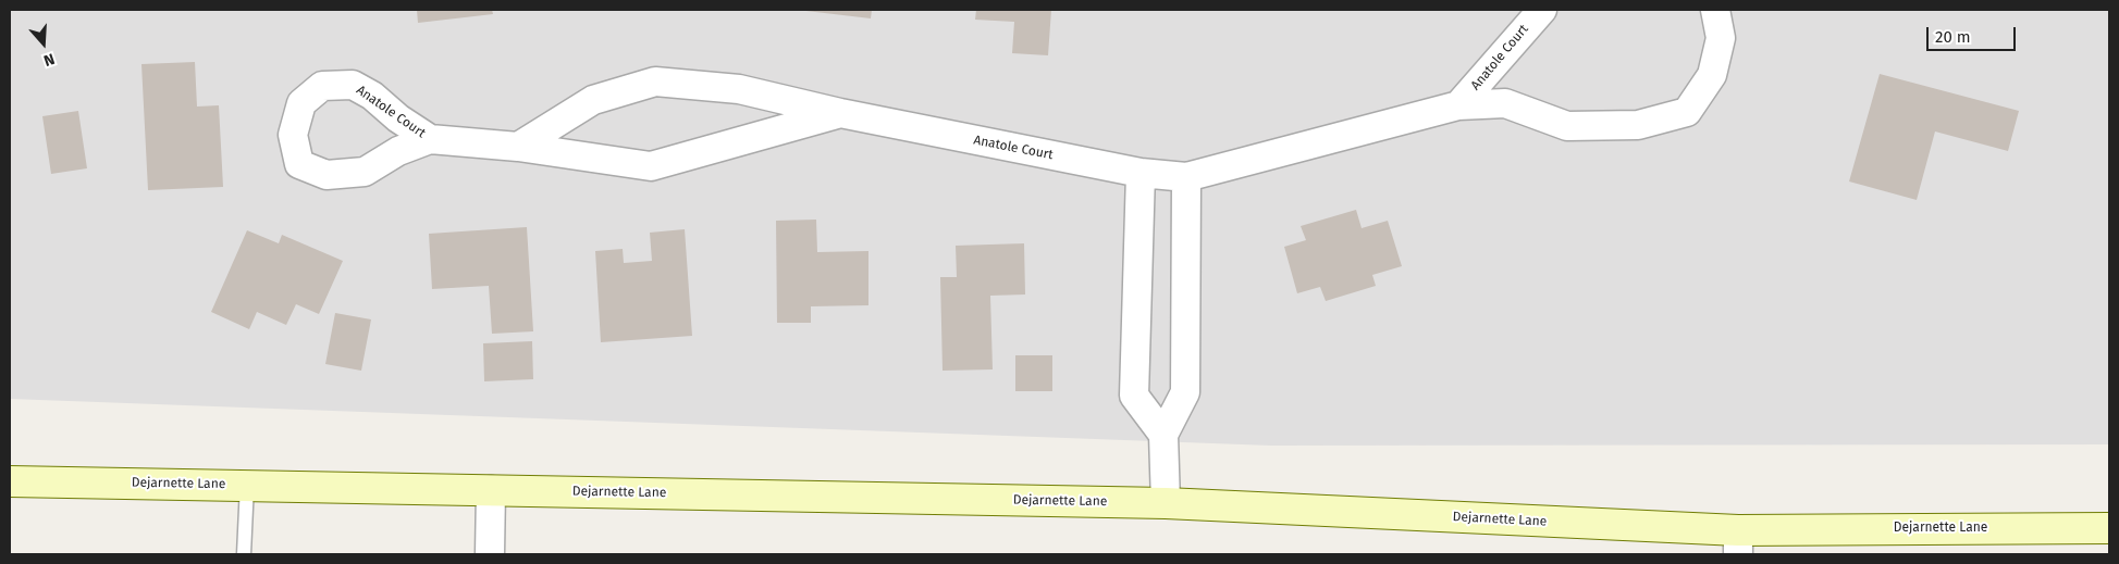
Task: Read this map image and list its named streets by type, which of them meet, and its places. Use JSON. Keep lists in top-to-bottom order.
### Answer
{
  "streets": {
    "main road": ["Dejarnette Lane"],
    "street": ["Anatole Court"]
  },
  "scale_bar": "20 m",
  "north": "bottom"
}
